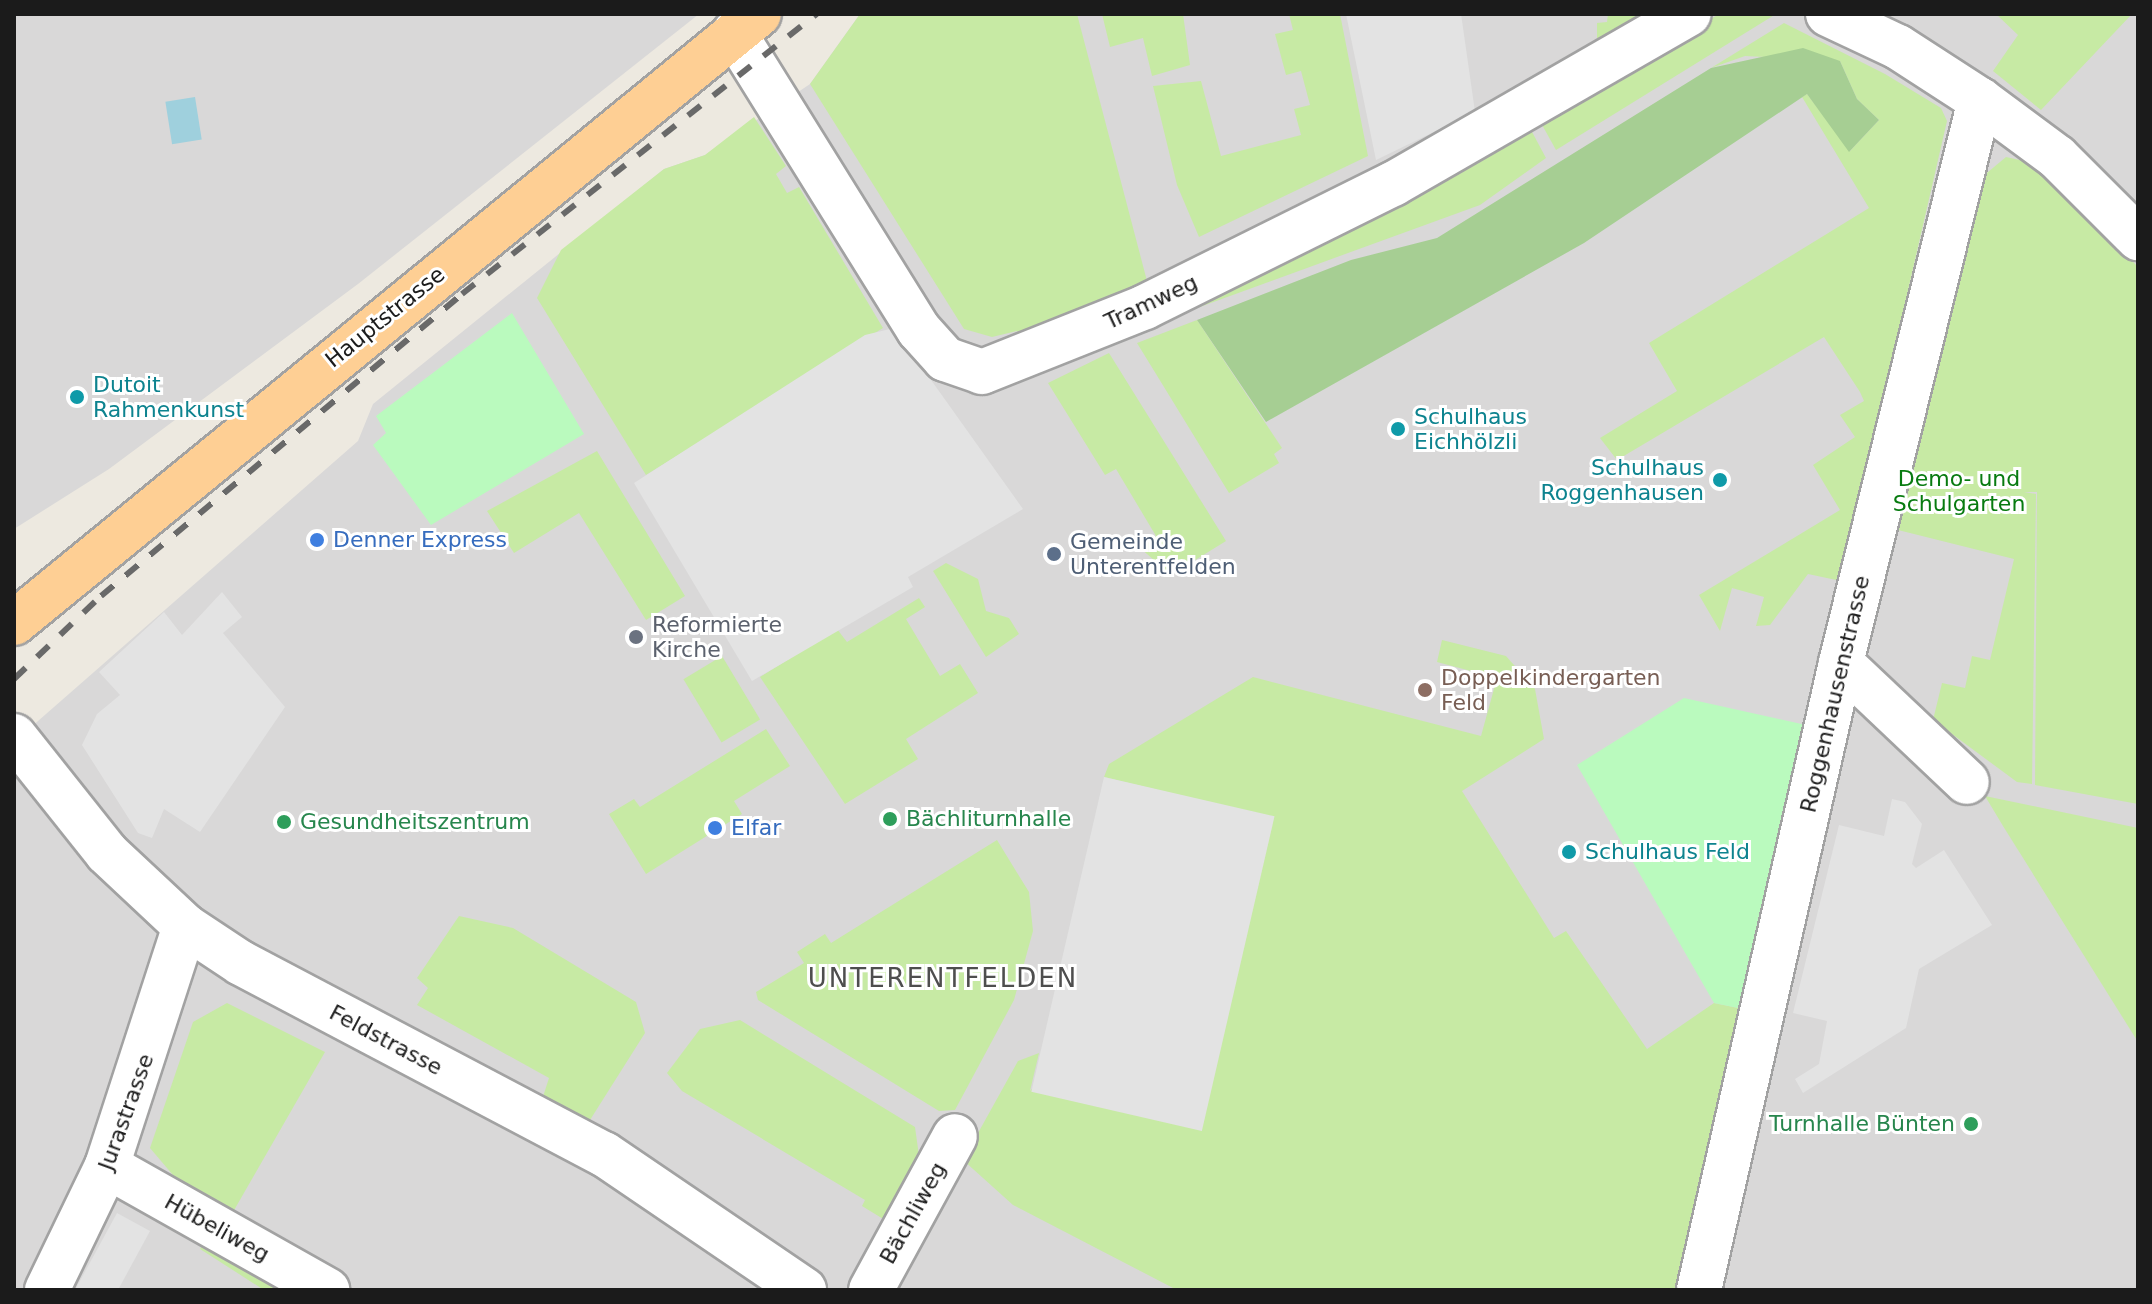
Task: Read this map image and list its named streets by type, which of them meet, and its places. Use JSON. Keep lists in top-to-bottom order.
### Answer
{
  "streets": {
    "main road": ["Hauptstrasse"],
    "street": [
      "Tramweg",
      "Roggenhausenstrasse",
      "Feldstrasse",
      "Jurastrasse",
      "Bächliweg",
      "Hübeliweg"
    ]
  },
  "crossings": [
    ["Tramweg", "Hauptstrasse"],
    ["Feldstrasse", "Jurastrasse"],
    ["Jurastrasse", "Hübeliweg"]
  ],
  "districts": ["UNTERENTFELDEN"],
  "parks": ["Demo- und Schulgarten"],
  "places": [
    "Dutoit Rahmenkunst",
    "Schulhaus Eichhölzli",
    "Schulhaus Roggenhausen",
    "Denner Express",
    "Gemeinde Unterentfelden",
    "Reformierte Kirche",
    "Doppelkindergarten Feld",
    "Bächliturnhalle",
    "Gesundheitszentrum",
    "Elfar",
    "Schulhaus Feld",
    "Turnhalle Bünten"
  ]
}
